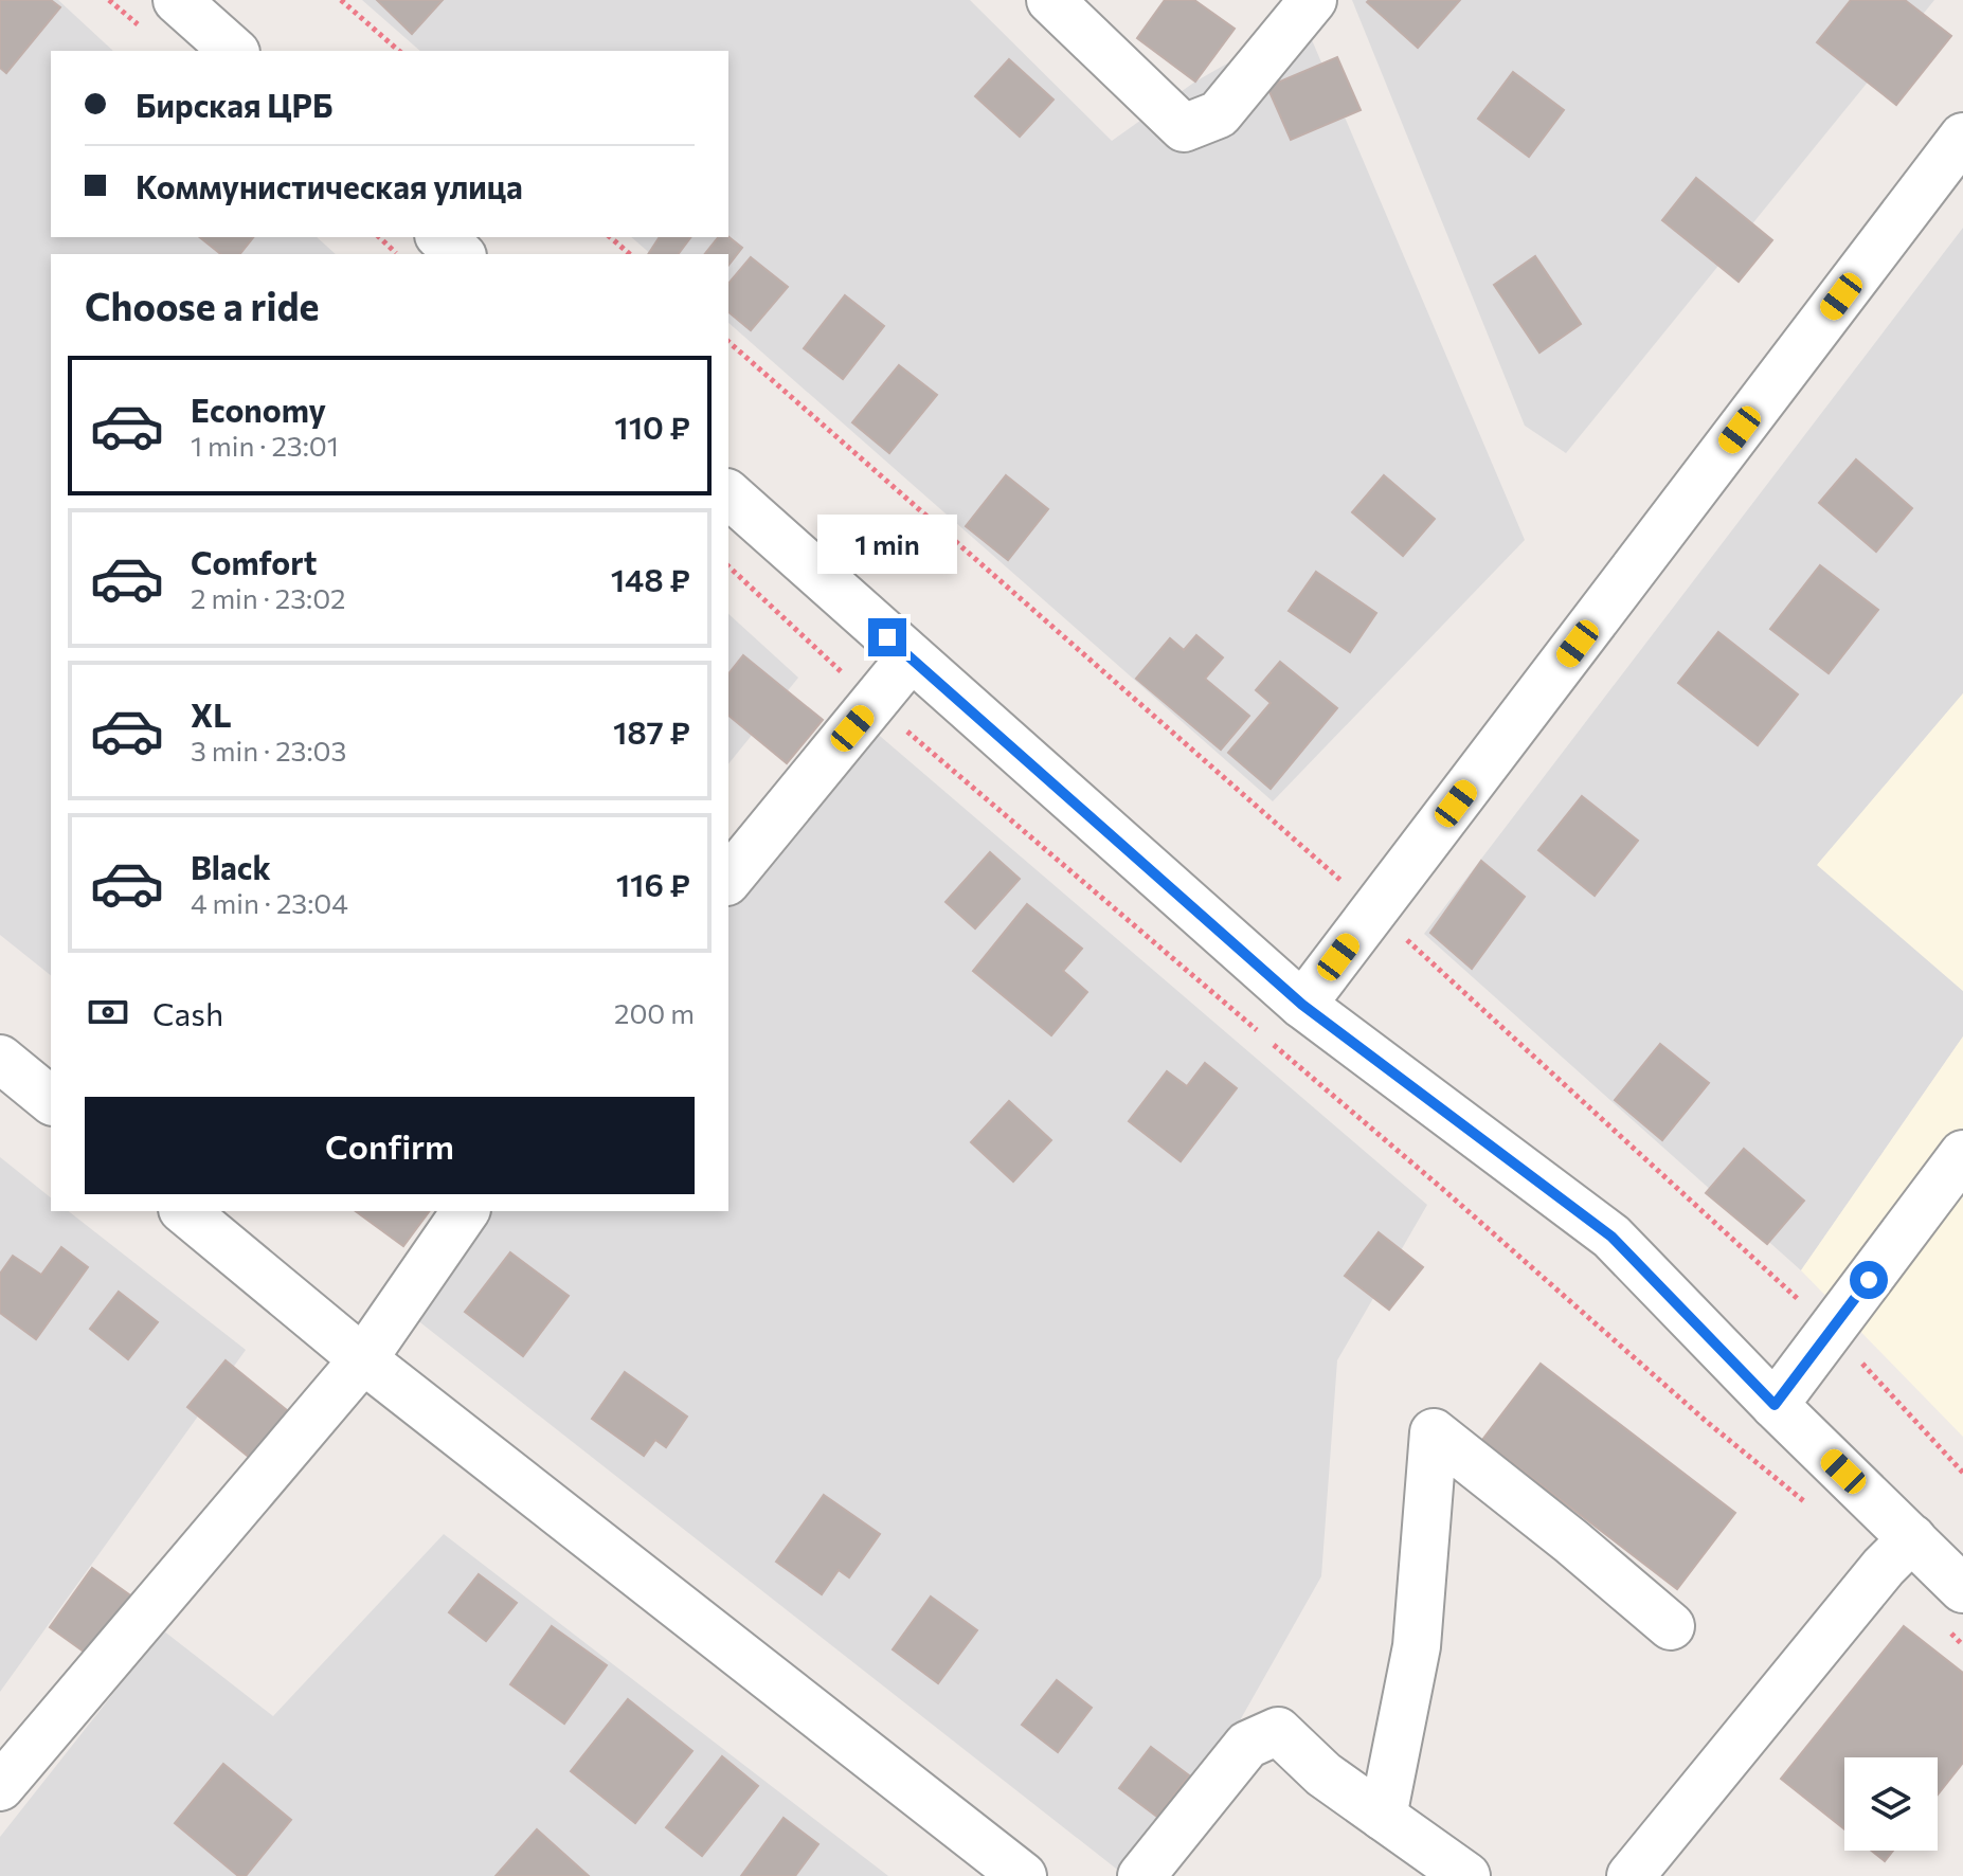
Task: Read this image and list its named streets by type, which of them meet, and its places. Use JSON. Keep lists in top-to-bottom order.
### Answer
{
  "page": {
    "banner": ["Бирская ЦРБ", "Коммунистическая улица"],
    "heading": "Choose a ride",
    "list": [
      {
        "name": "Economy",
        "note": "1 min · 23:01",
        "value": "110 ₽"
      },
      {
        "name": "Comfort",
        "note": "2 min · 23:02",
        "value": "148 ₽"
      },
      {
        "name": "XL",
        "note": "3 min · 23:03",
        "value": "187 ₽"
      },
      {
        "name": "Black",
        "note": "4 min · 23:04",
        "value": "116 ₽"
      }
    ],
    "bubble": "1 min",
    "pay": ["Cash", "200 m"],
    "buttons": "Confirm"
  }
}
